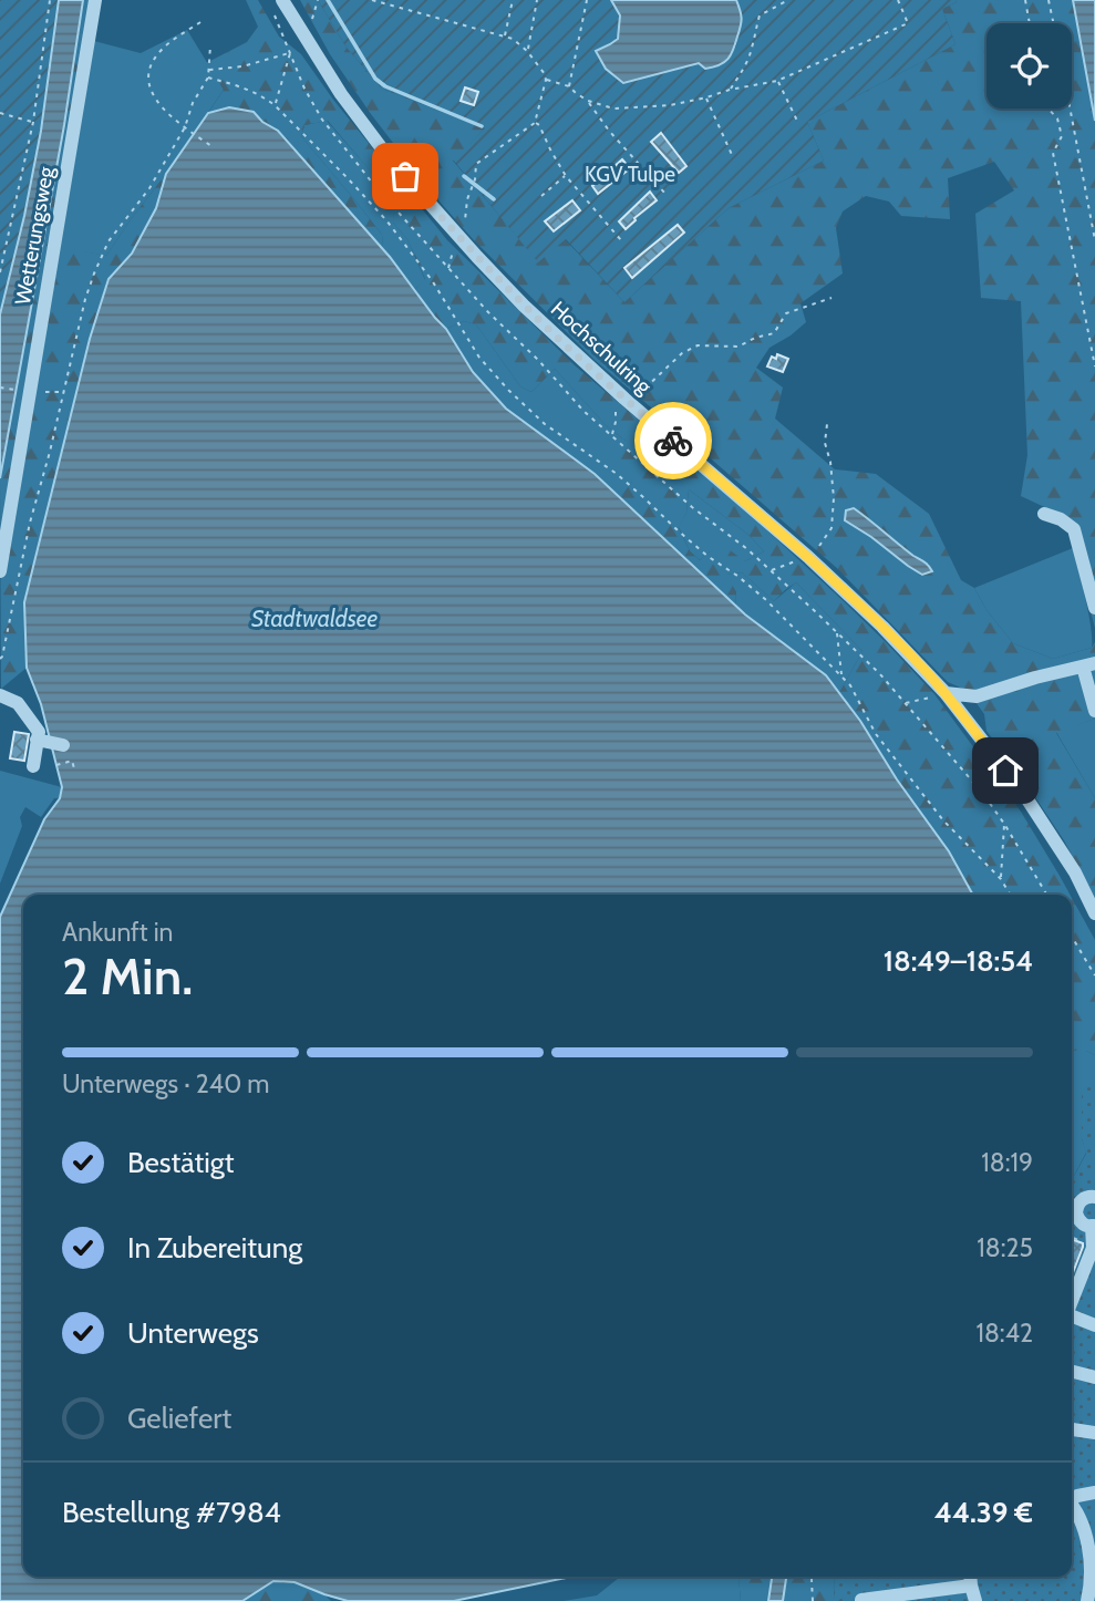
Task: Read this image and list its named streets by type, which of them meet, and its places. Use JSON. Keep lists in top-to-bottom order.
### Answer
{
  "streets": {
    "street": ["Wetterungsweg", "Hochschulring"]
  },
  "water": ["Stadtwaldsee"],
  "parks": ["KGV Tulpe"],
  "page": {
    "heading": ["2 Min.", "Ankunft in", "18:49–18:54"],
    "panel": ["Bestellung #7984", "44.39 €"],
    "bar": "Unterwegs · 240 m",
    "list": [
      ["Bestätigt", "18:19"],
      ["In Zubereitung", "18:25"],
      ["Unterwegs", "18:42"],
      "Geliefert"
    ]
  }
}
